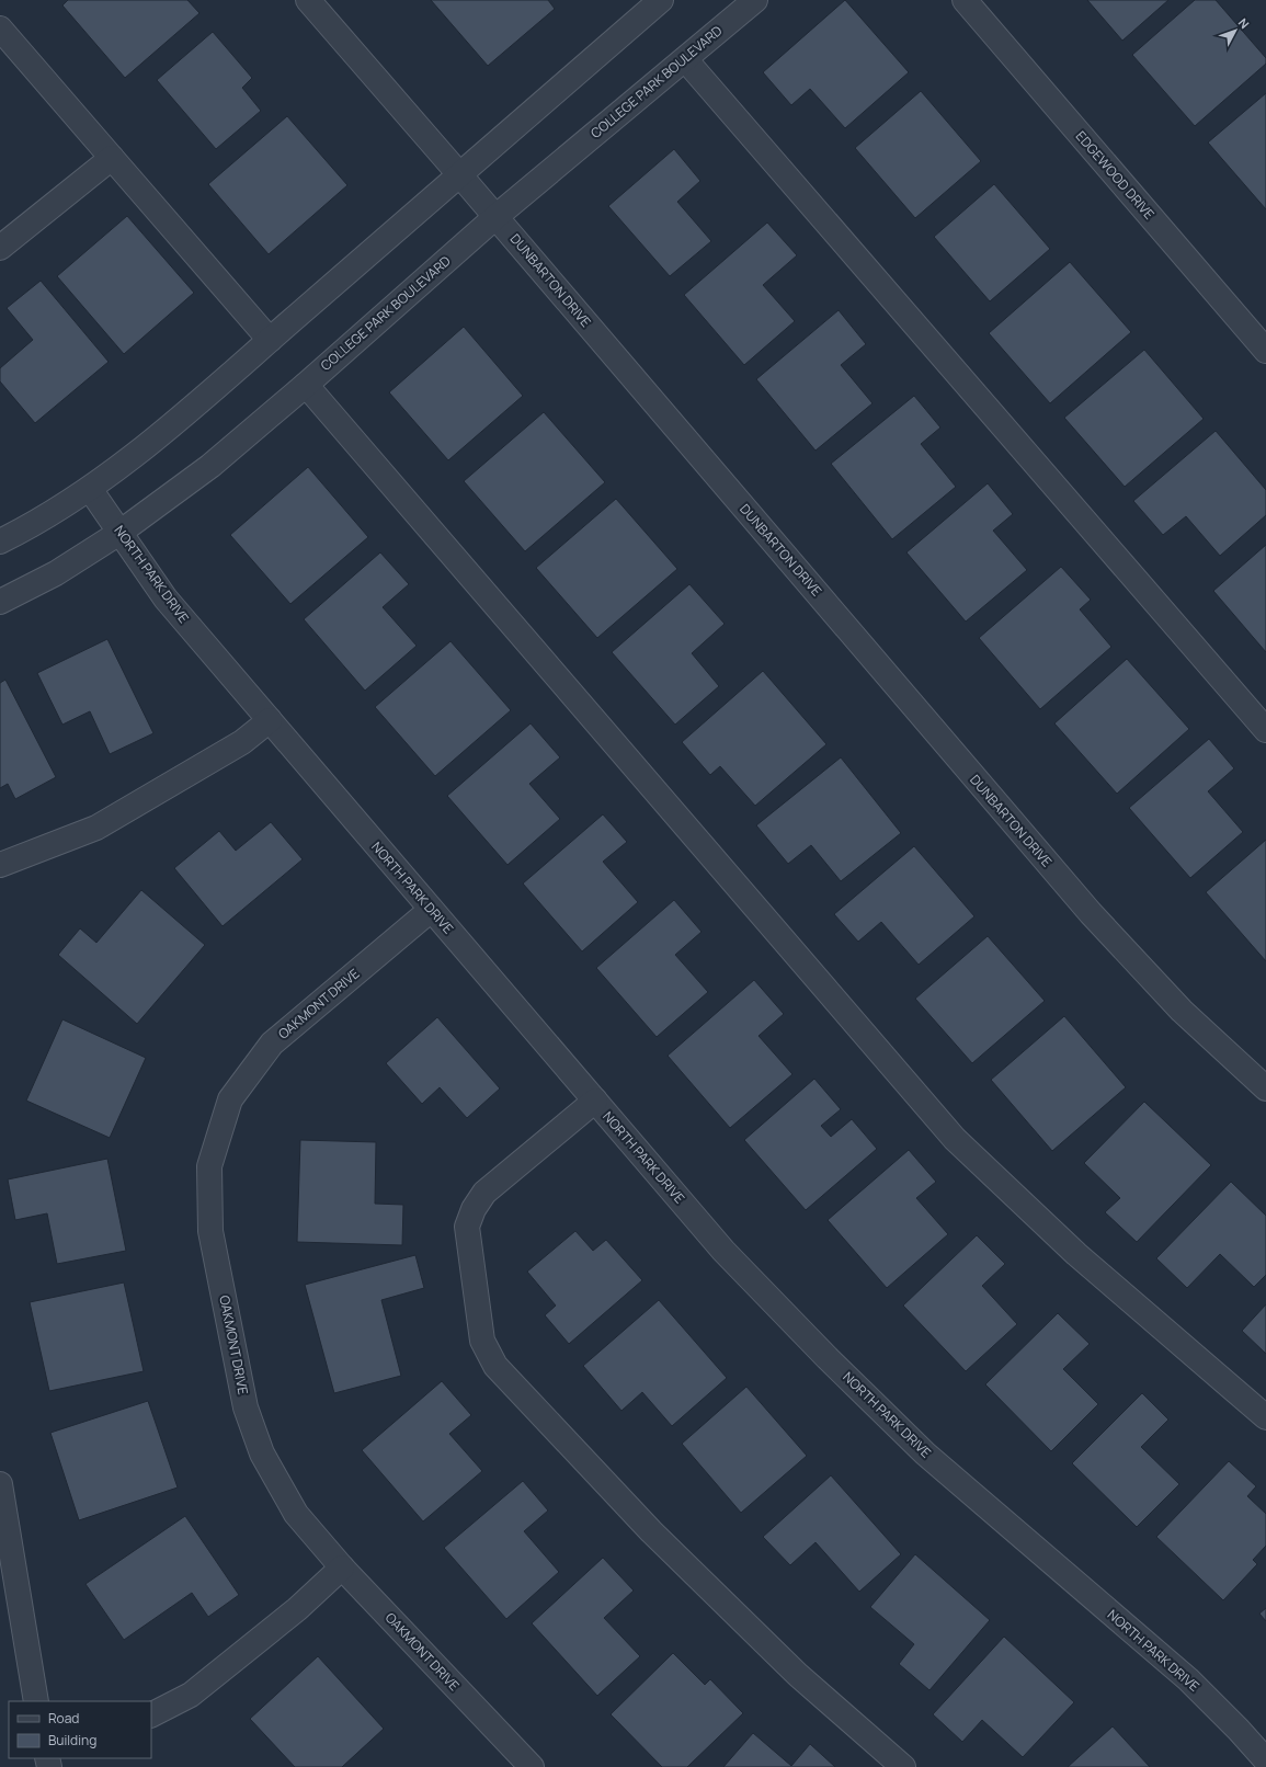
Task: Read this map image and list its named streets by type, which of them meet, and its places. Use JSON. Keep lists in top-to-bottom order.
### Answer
{
  "streets": {
    "street": [
      "COLLEGE PARK BOULEVARD",
      "EDGEWOOD DRIVE",
      "DUNBARTON DRIVE",
      "NORTH PARK DRIVE",
      "OAKMONT DRIVE"
    ]
  },
  "crossings": [
    ["COLLEGE PARK BOULEVARD", "DUNBARTON DRIVE"],
    ["COLLEGE PARK BOULEVARD", "NORTH PARK DRIVE"],
    ["NORTH PARK DRIVE", "OAKMONT DRIVE"]
  ],
  "legend": ["Road", "Building"],
  "north": "top right"
}
